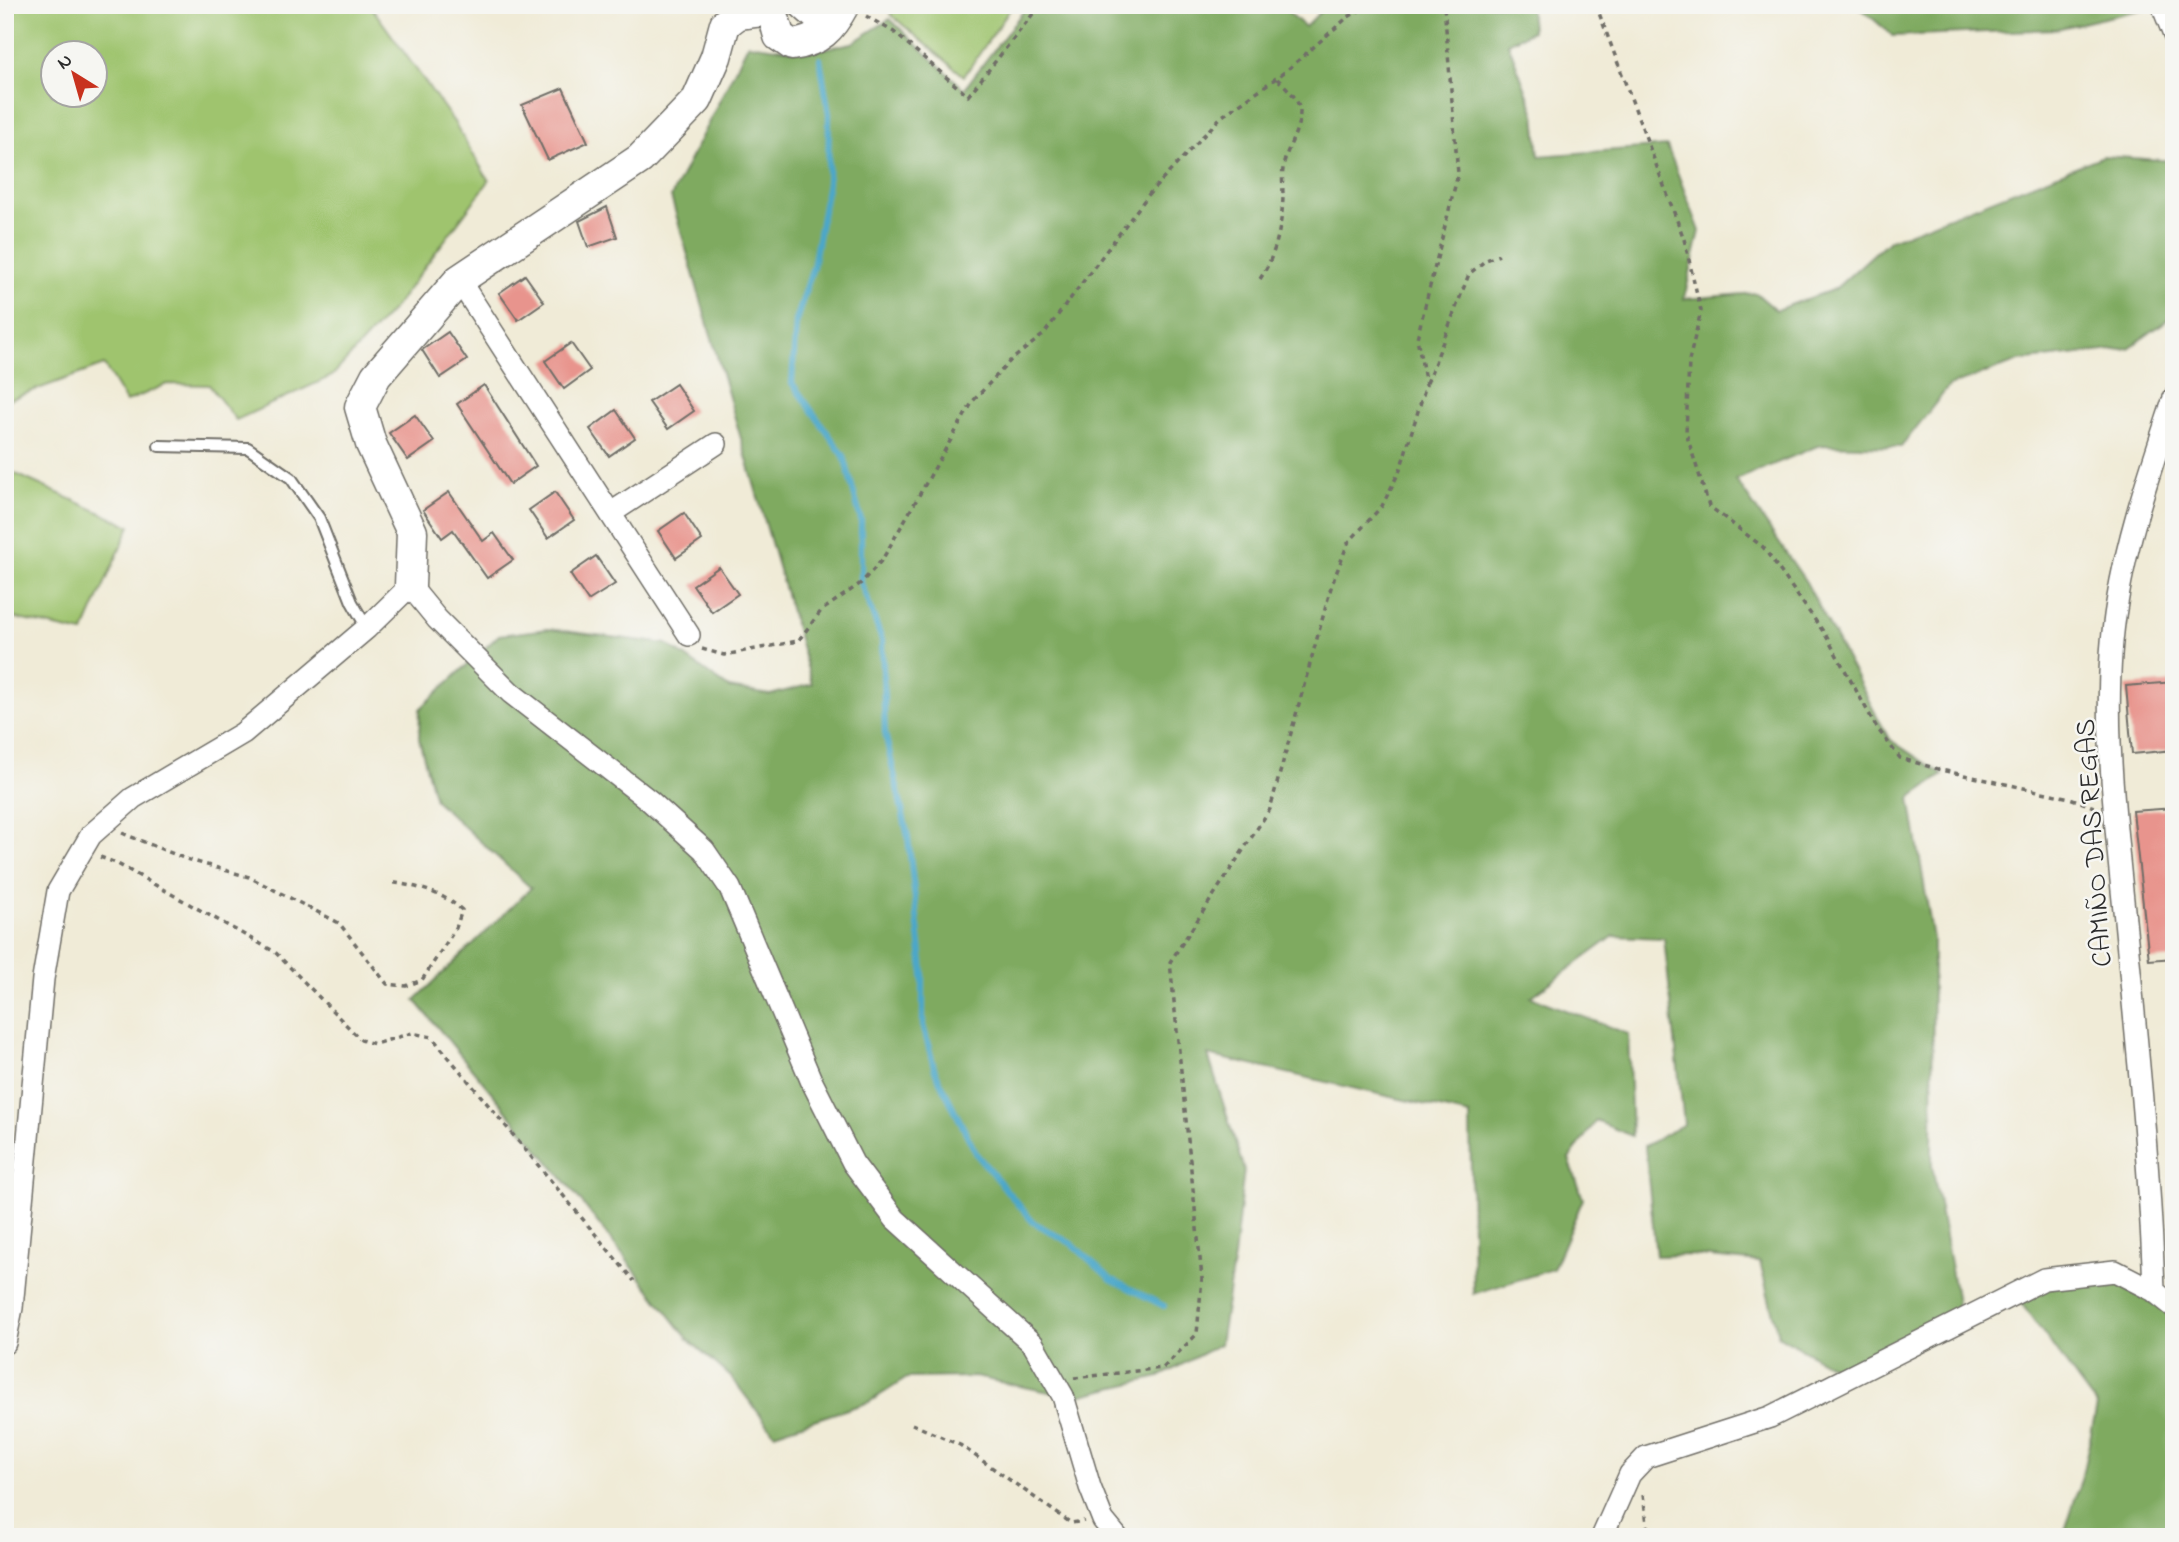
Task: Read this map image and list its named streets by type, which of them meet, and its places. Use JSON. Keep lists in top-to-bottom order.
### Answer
{
  "streets": {
    "street": ["CAMIÑO DAS REGAS"]
  },
  "north": "top left"
}
